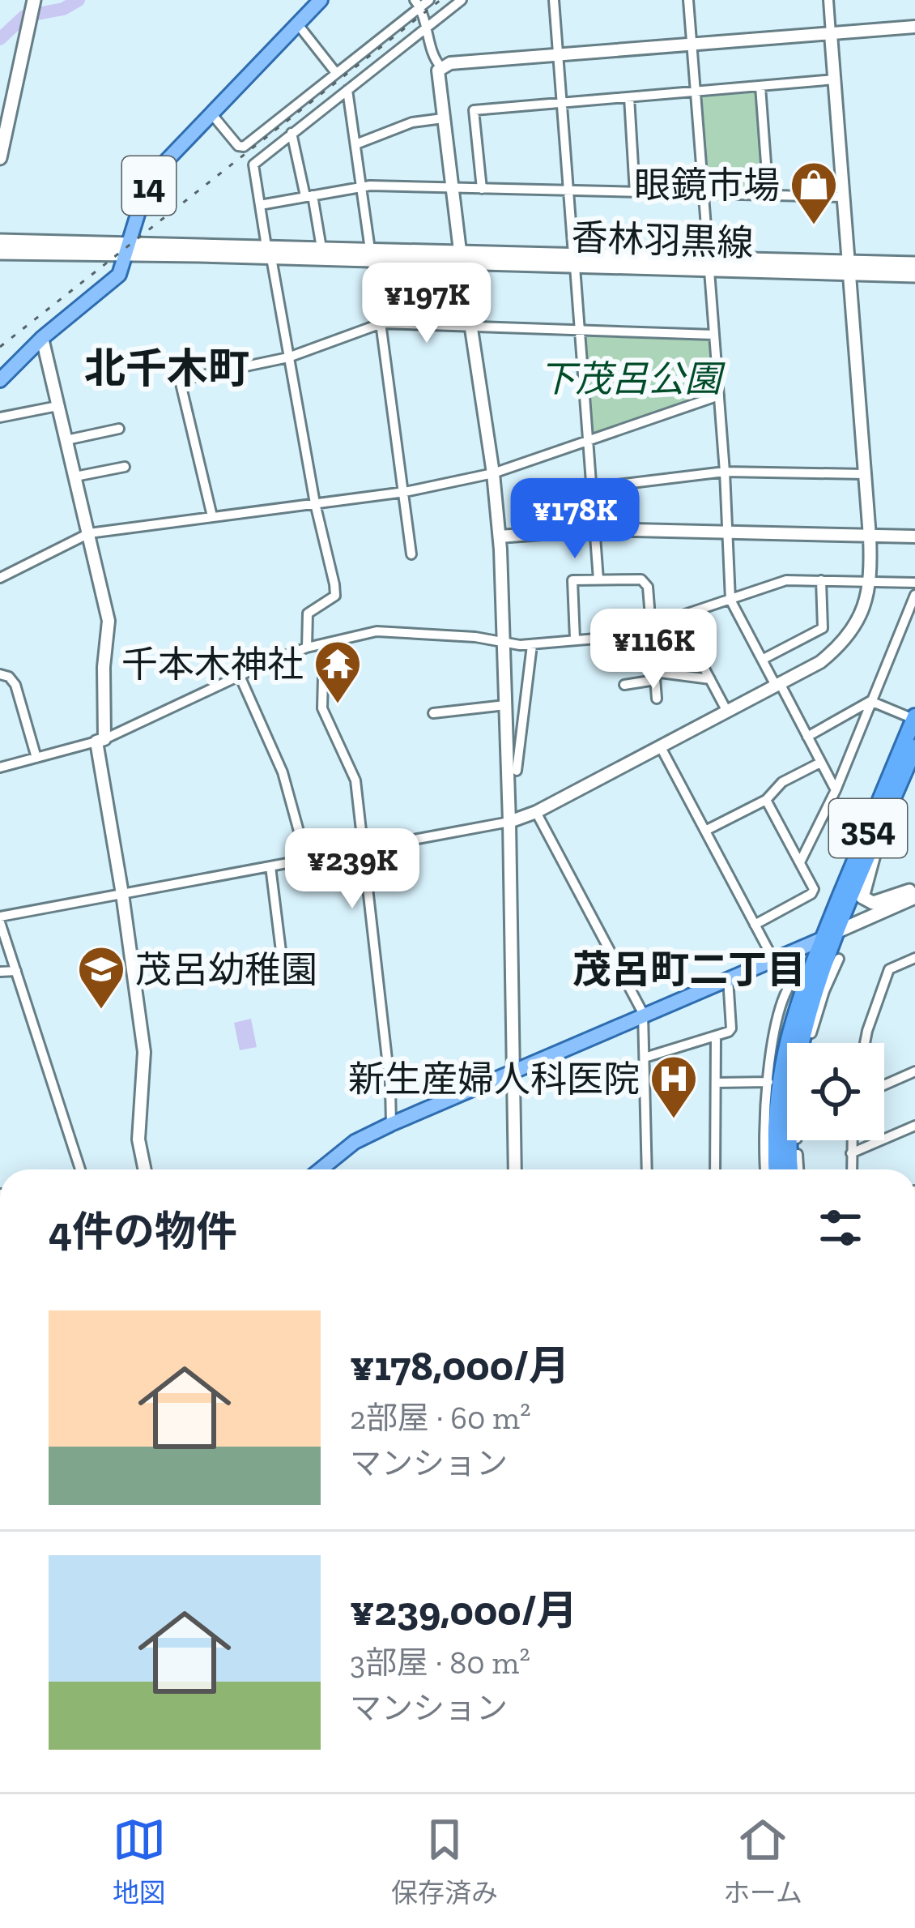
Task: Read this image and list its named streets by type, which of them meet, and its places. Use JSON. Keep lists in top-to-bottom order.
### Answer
{
  "streets": {
    "highway": ["354"],
    "main road": ["14", "香林羽黒線"]
  },
  "crossings": [
    ["14", "香林羽黒線"]
  ],
  "districts": ["北千木町", "茂呂町二丁目"],
  "parks": ["下茂呂公園"],
  "places": {
    "shop": ["眼鏡市場"],
    "temple": ["千本木神社"],
    "school or university": ["茂呂幼稚園"],
    "hospital": ["新生産婦人科医院"]
  },
  "page": {
    "price": [
      "¥197K",
      "¥178K",
      "¥116K",
      "¥239K"
    ],
    "heading": "4件の物件",
    "list": [
      {
        "name": "¥178,000/月",
        "note": "2部屋 · 60 m² · マンション"
      },
      {
        "name": "¥239,000/月",
        "note": "3部屋 · 80 m² · マンション"
      }
    ],
    "tabs": ["地図", "保存済み", "ホーム"]
  }
}
